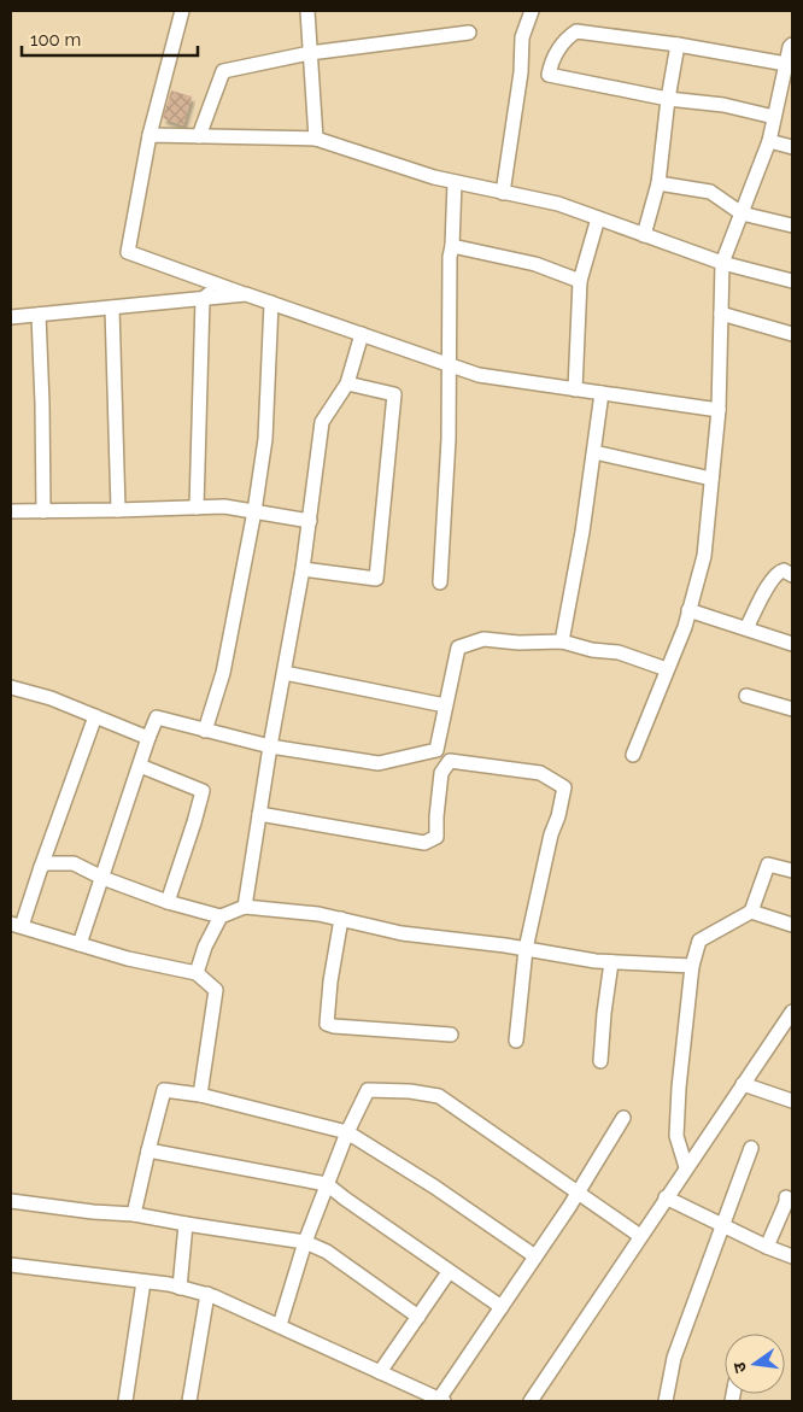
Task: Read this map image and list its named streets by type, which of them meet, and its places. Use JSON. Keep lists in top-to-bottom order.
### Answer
{
  "scale_bar": "100 m",
  "north": "left"
}
